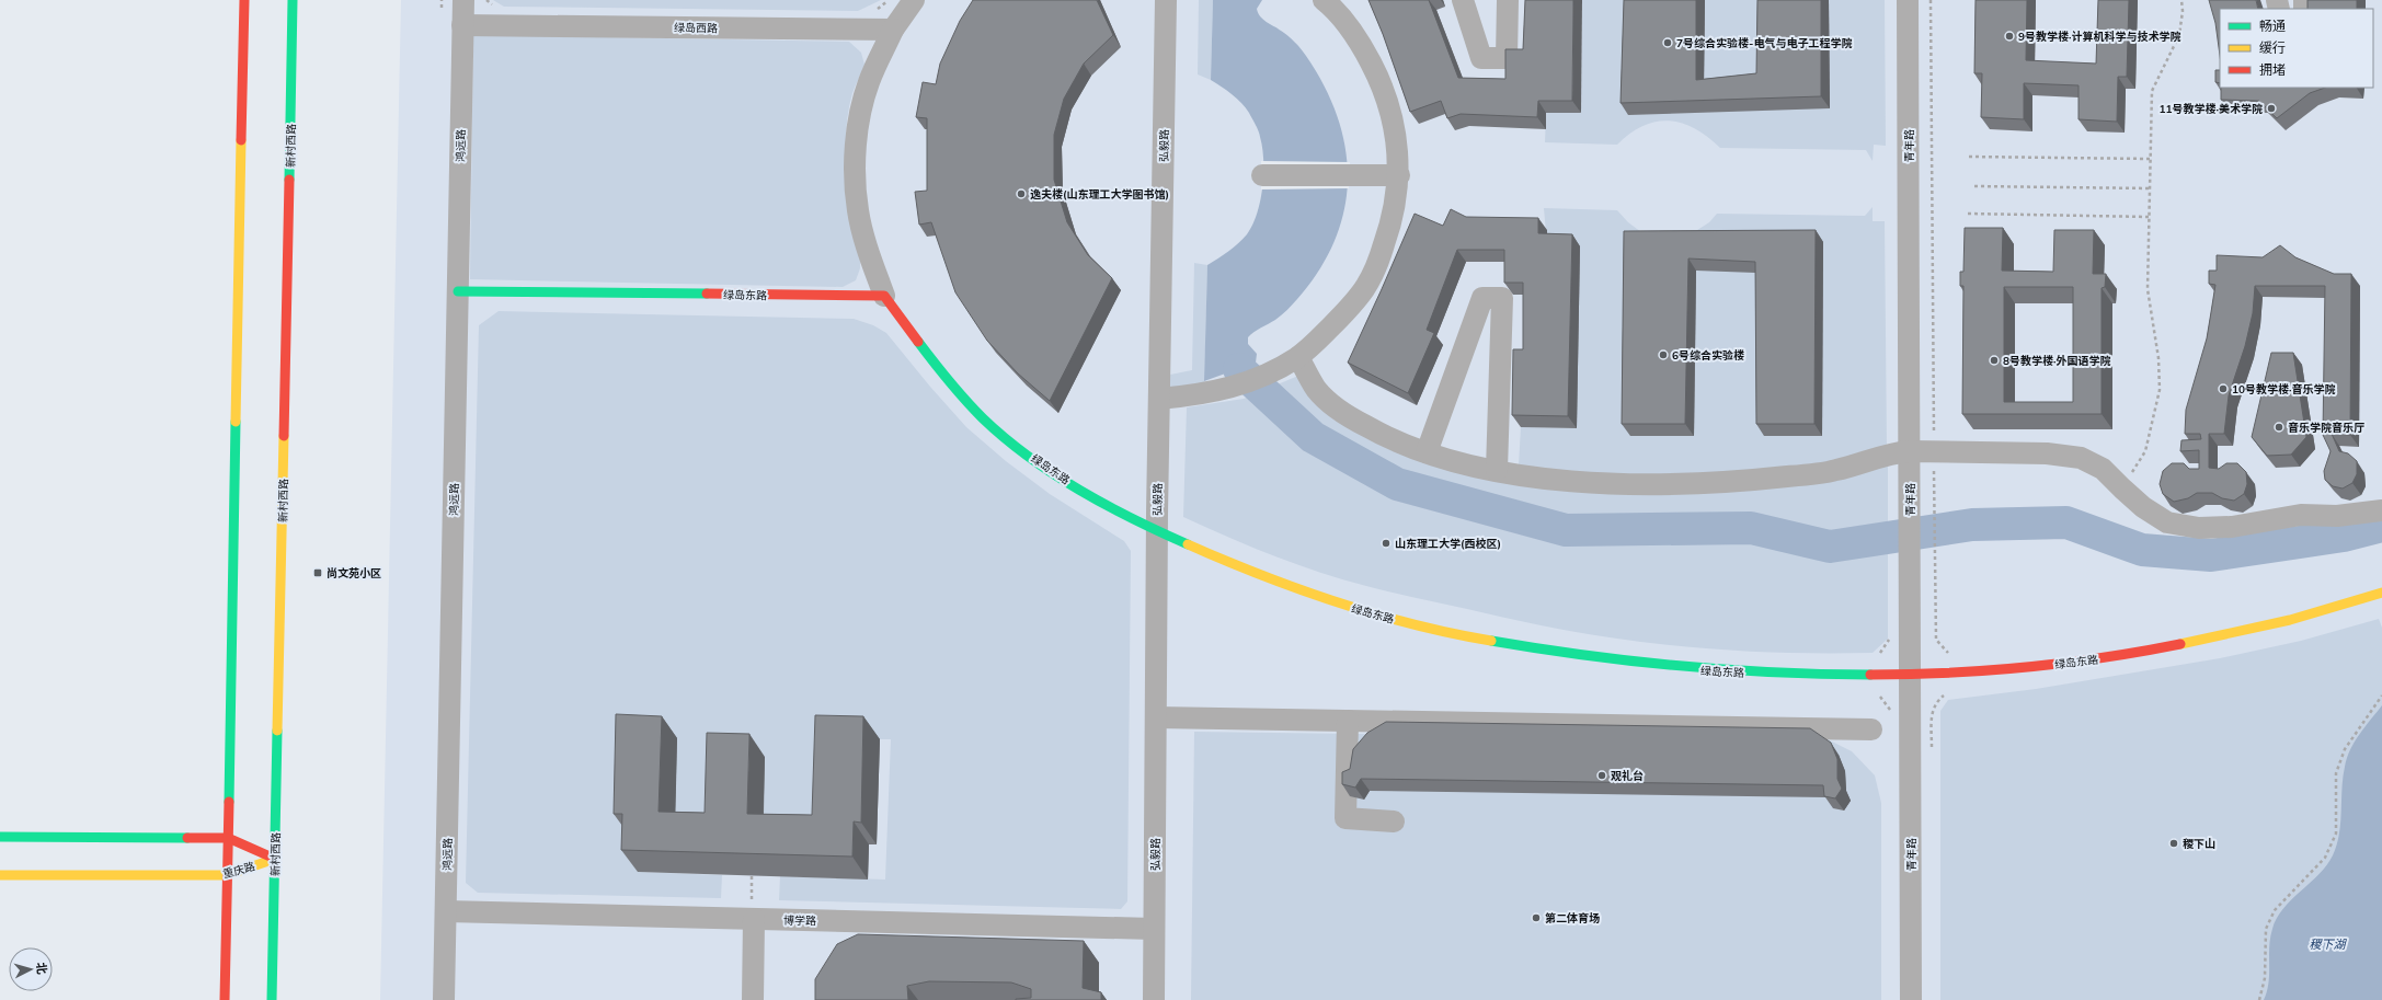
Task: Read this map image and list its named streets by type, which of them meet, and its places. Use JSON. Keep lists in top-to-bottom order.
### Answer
{
  "streets": {
    "street": [
      "绿岛西路",
      "新村西路",
      "鸿远路",
      "弘毅路",
      "青年路",
      "绿岛东路",
      "重庆路",
      "博学路"
    ]
  },
  "crossings": [
    ["绿岛西路", "鸿远路"],
    ["新村西路", "重庆路"],
    ["鸿远路", "绿岛东路"],
    ["鸿远路", "博学路"],
    ["弘毅路", "绿岛东路"],
    ["弘毅路", "博学路"],
    ["青年路", "绿岛东路"]
  ],
  "water": ["稷下湖"],
  "places": {
    "other": [
      "9号教学楼·计算机科学与技术学院",
      "7号综合实验楼-电气与电子工程学院",
      "11号教学楼·美术学院",
      "逸夫楼(山东理工大学图书馆)",
      "6号综合实验楼",
      "8号教学楼·外国语学院",
      "10号教学楼·音乐学院",
      "音乐学院音乐厅",
      "山东理工大学(西校区)",
      "观礼台",
      "稷下山",
      "第二体育场"
    ],
    "transit": ["尚文苑小区"]
  },
  "legend": ["畅通", "缓行", "拥堵"],
  "north": "right"
}
